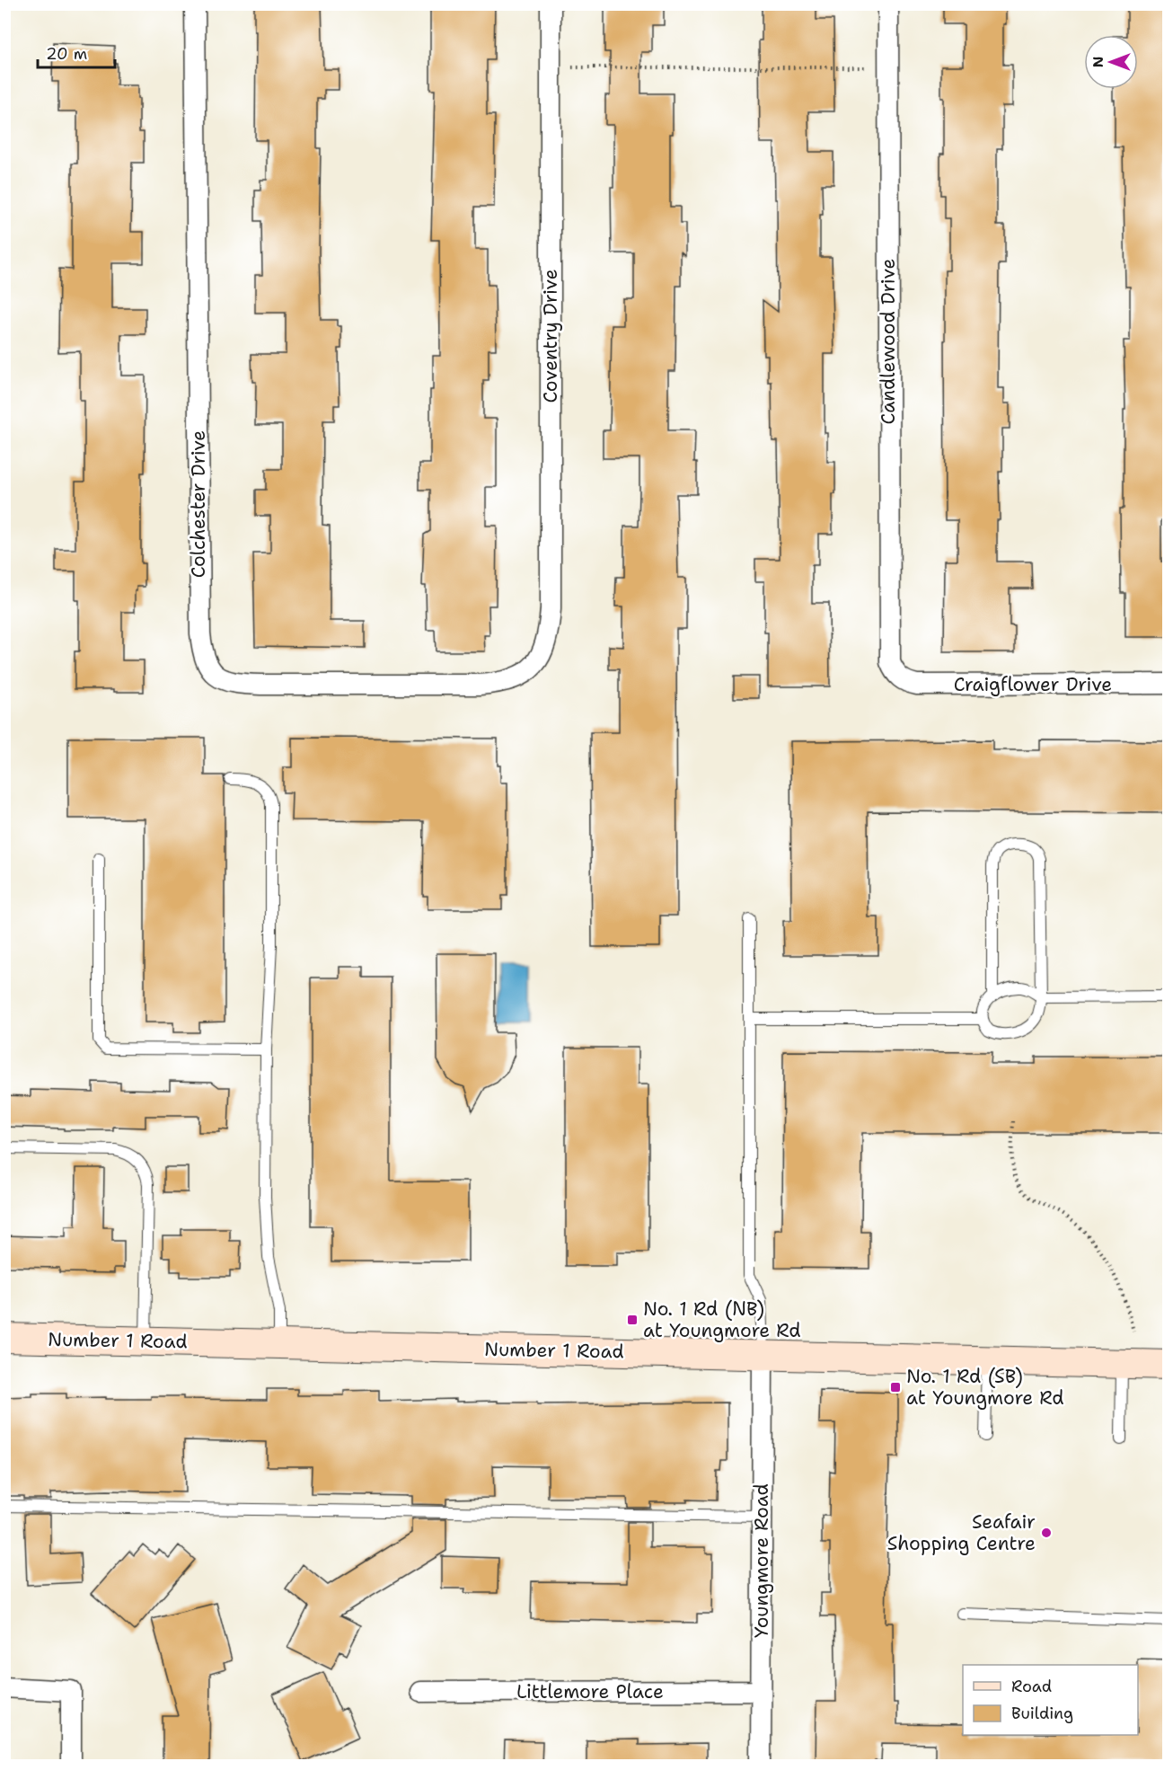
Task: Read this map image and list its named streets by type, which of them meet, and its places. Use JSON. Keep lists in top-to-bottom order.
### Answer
{
  "streets": {
    "main road": ["Number 1 Road"],
    "street": [
      "Coventry Drive",
      "Candlewood Drive",
      "Colchester Drive",
      "Craigflower Drive",
      "Youngmore Road",
      "Littlemore Place"
    ]
  },
  "crossings": [
    ["Coventry Drive", "Colchester Drive"],
    ["Candlewood Drive", "Craigflower Drive"],
    ["Number 1 Road", "Youngmore Road"],
    ["Youngmore Road", "Littlemore Place"]
  ],
  "places": {
    "transit": ["No. 1 Rd (NB) at Youngmore Rd", "No. 1 Rd (SB) at Youngmore Rd"],
    "other": ["Seafair Shopping Centre"]
  },
  "legend": ["Road", "Building"],
  "scale_bar": "20 m",
  "north": "left"
}
